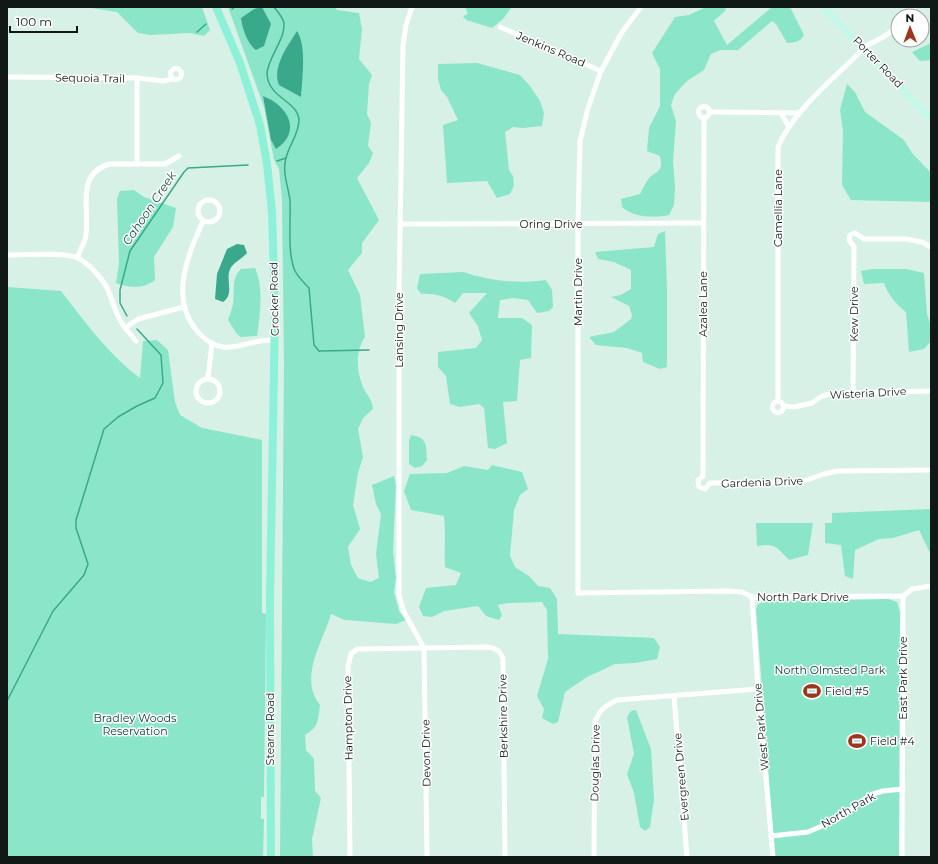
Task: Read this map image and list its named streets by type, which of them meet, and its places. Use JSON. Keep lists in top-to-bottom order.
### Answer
{
  "streets": {
    "main road": ["Porter Road", "Crocker Road", "Stearns Road"],
    "street": [
      "Jenkins Road",
      "Sequoia Trail",
      "Camellia Lane",
      "Oring Drive",
      "Martin Drive",
      "Azalea Lane",
      "Kew Drive",
      "Lansing Drive",
      "Wisteria Drive",
      "Gardenia Drive",
      "North Park Drive",
      "East Park Drive",
      "Berkshire Drive",
      "Hampton Drive",
      "West Park Drive",
      "Devon Drive",
      "Douglas Drive",
      "Evergreen Drive",
      "North Park"
    ]
  },
  "crossings": [
    ["Jenkins Road", "Martin Drive"],
    ["Porter Road", "Camellia Lane"],
    ["Camellia Lane", "Wisteria Drive"],
    ["Oring Drive", "Martin Drive"],
    ["Oring Drive", "Azalea Lane"],
    ["Oring Drive", "Lansing Drive"],
    ["Martin Drive", "North Park Drive"],
    ["Crocker Road", "Stearns Road"],
    ["Azalea Lane", "Gardenia Drive"],
    ["Kew Drive", "Wisteria Drive"],
    ["Lansing Drive", "Berkshire Drive"],
    ["Lansing Drive", "Hampton Drive"],
    ["Lansing Drive", "Devon Drive"],
    ["North Park Drive", "East Park Drive"],
    ["North Park Drive", "West Park Drive"],
    ["East Park Drive", "North Park"],
    ["Berkshire Drive", "Hampton Drive"],
    ["Berkshire Drive", "Devon Drive"],
    ["Hampton Drive", "Devon Drive"],
    ["West Park Drive", "Douglas Drive"],
    ["West Park Drive", "North Park"],
    ["Douglas Drive", "Evergreen Drive"]
  ],
  "water": ["Cahoon Creek"],
  "parks": ["North Olmsted Park", "Bradley Woods Reservation"],
  "places": {
    "sports": ["Field #5", "Field #4"]
  },
  "scale_bar": "100 m",
  "north": "top"
}
